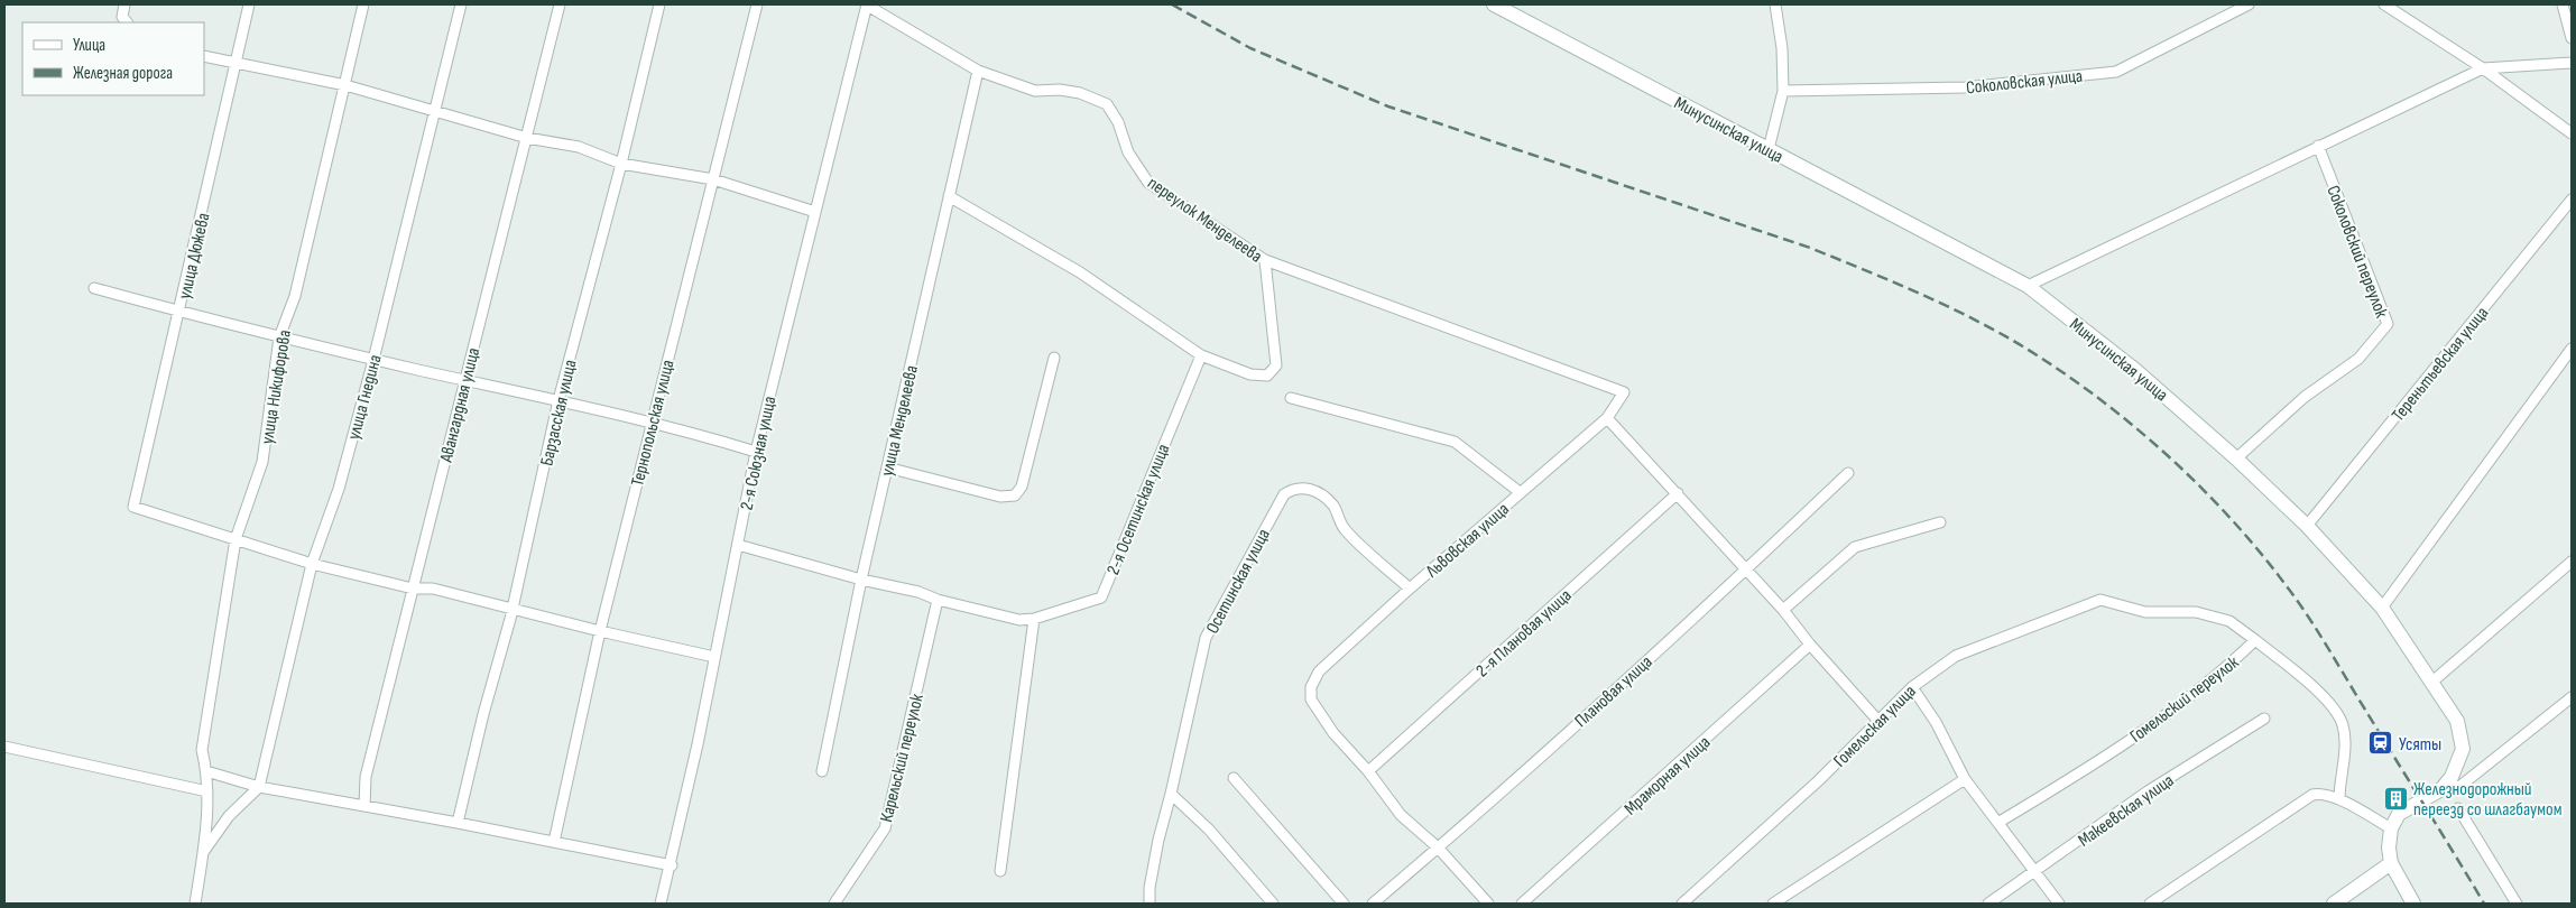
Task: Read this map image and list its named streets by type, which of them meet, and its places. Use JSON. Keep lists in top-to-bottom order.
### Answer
{
  "streets": {
    "main road": ["Минусинская улица"],
    "street": [
      "Соколовская улица",
      "переулок Менделеева",
      "Соколовский переулок",
      "улица Дюжева",
      "Тереньтьевская улица",
      "улица Никифорова",
      "улица Гнедина",
      "Авангардная улица",
      "Барзасская улица",
      "улица Менделеева",
      "Тернопольская улица",
      "2-я Союзная улица",
      "2-я Осетинская улица",
      "Львовская улица",
      "Осетинская улица",
      "2-я Плановая улица",
      "Плановая улица",
      "Гомельский переулок",
      "Гомельская улица",
      "Карельский переулок",
      "Мраморная улица",
      "Макеевская улица"
    ]
  },
  "crossings": [
    ["Минусинская улица", "Соколовский переулок"],
    ["Минусинская улица", "Тереньтьевская улица"],
    ["переулок Менделеева", "улица Менделеева"],
    ["переулок Менделеева", "2-я Союзная улица"],
    ["переулок Менделеева", "Львовская улица"],
    ["улица Дюжева", "улица Никифорова"],
    ["Львовская улица", "Осетинская улица"],
    ["Львовская улица", "2-я Плановая улица"],
    ["Гомельский переулок", "Гомельская улица"]
  ],
  "places": {
    "station": ["Усяты"],
    "building": ["Железнодорожный переезд со шлагбаумом"]
  },
  "legend": ["Улица", "Железная дорога"]
}
